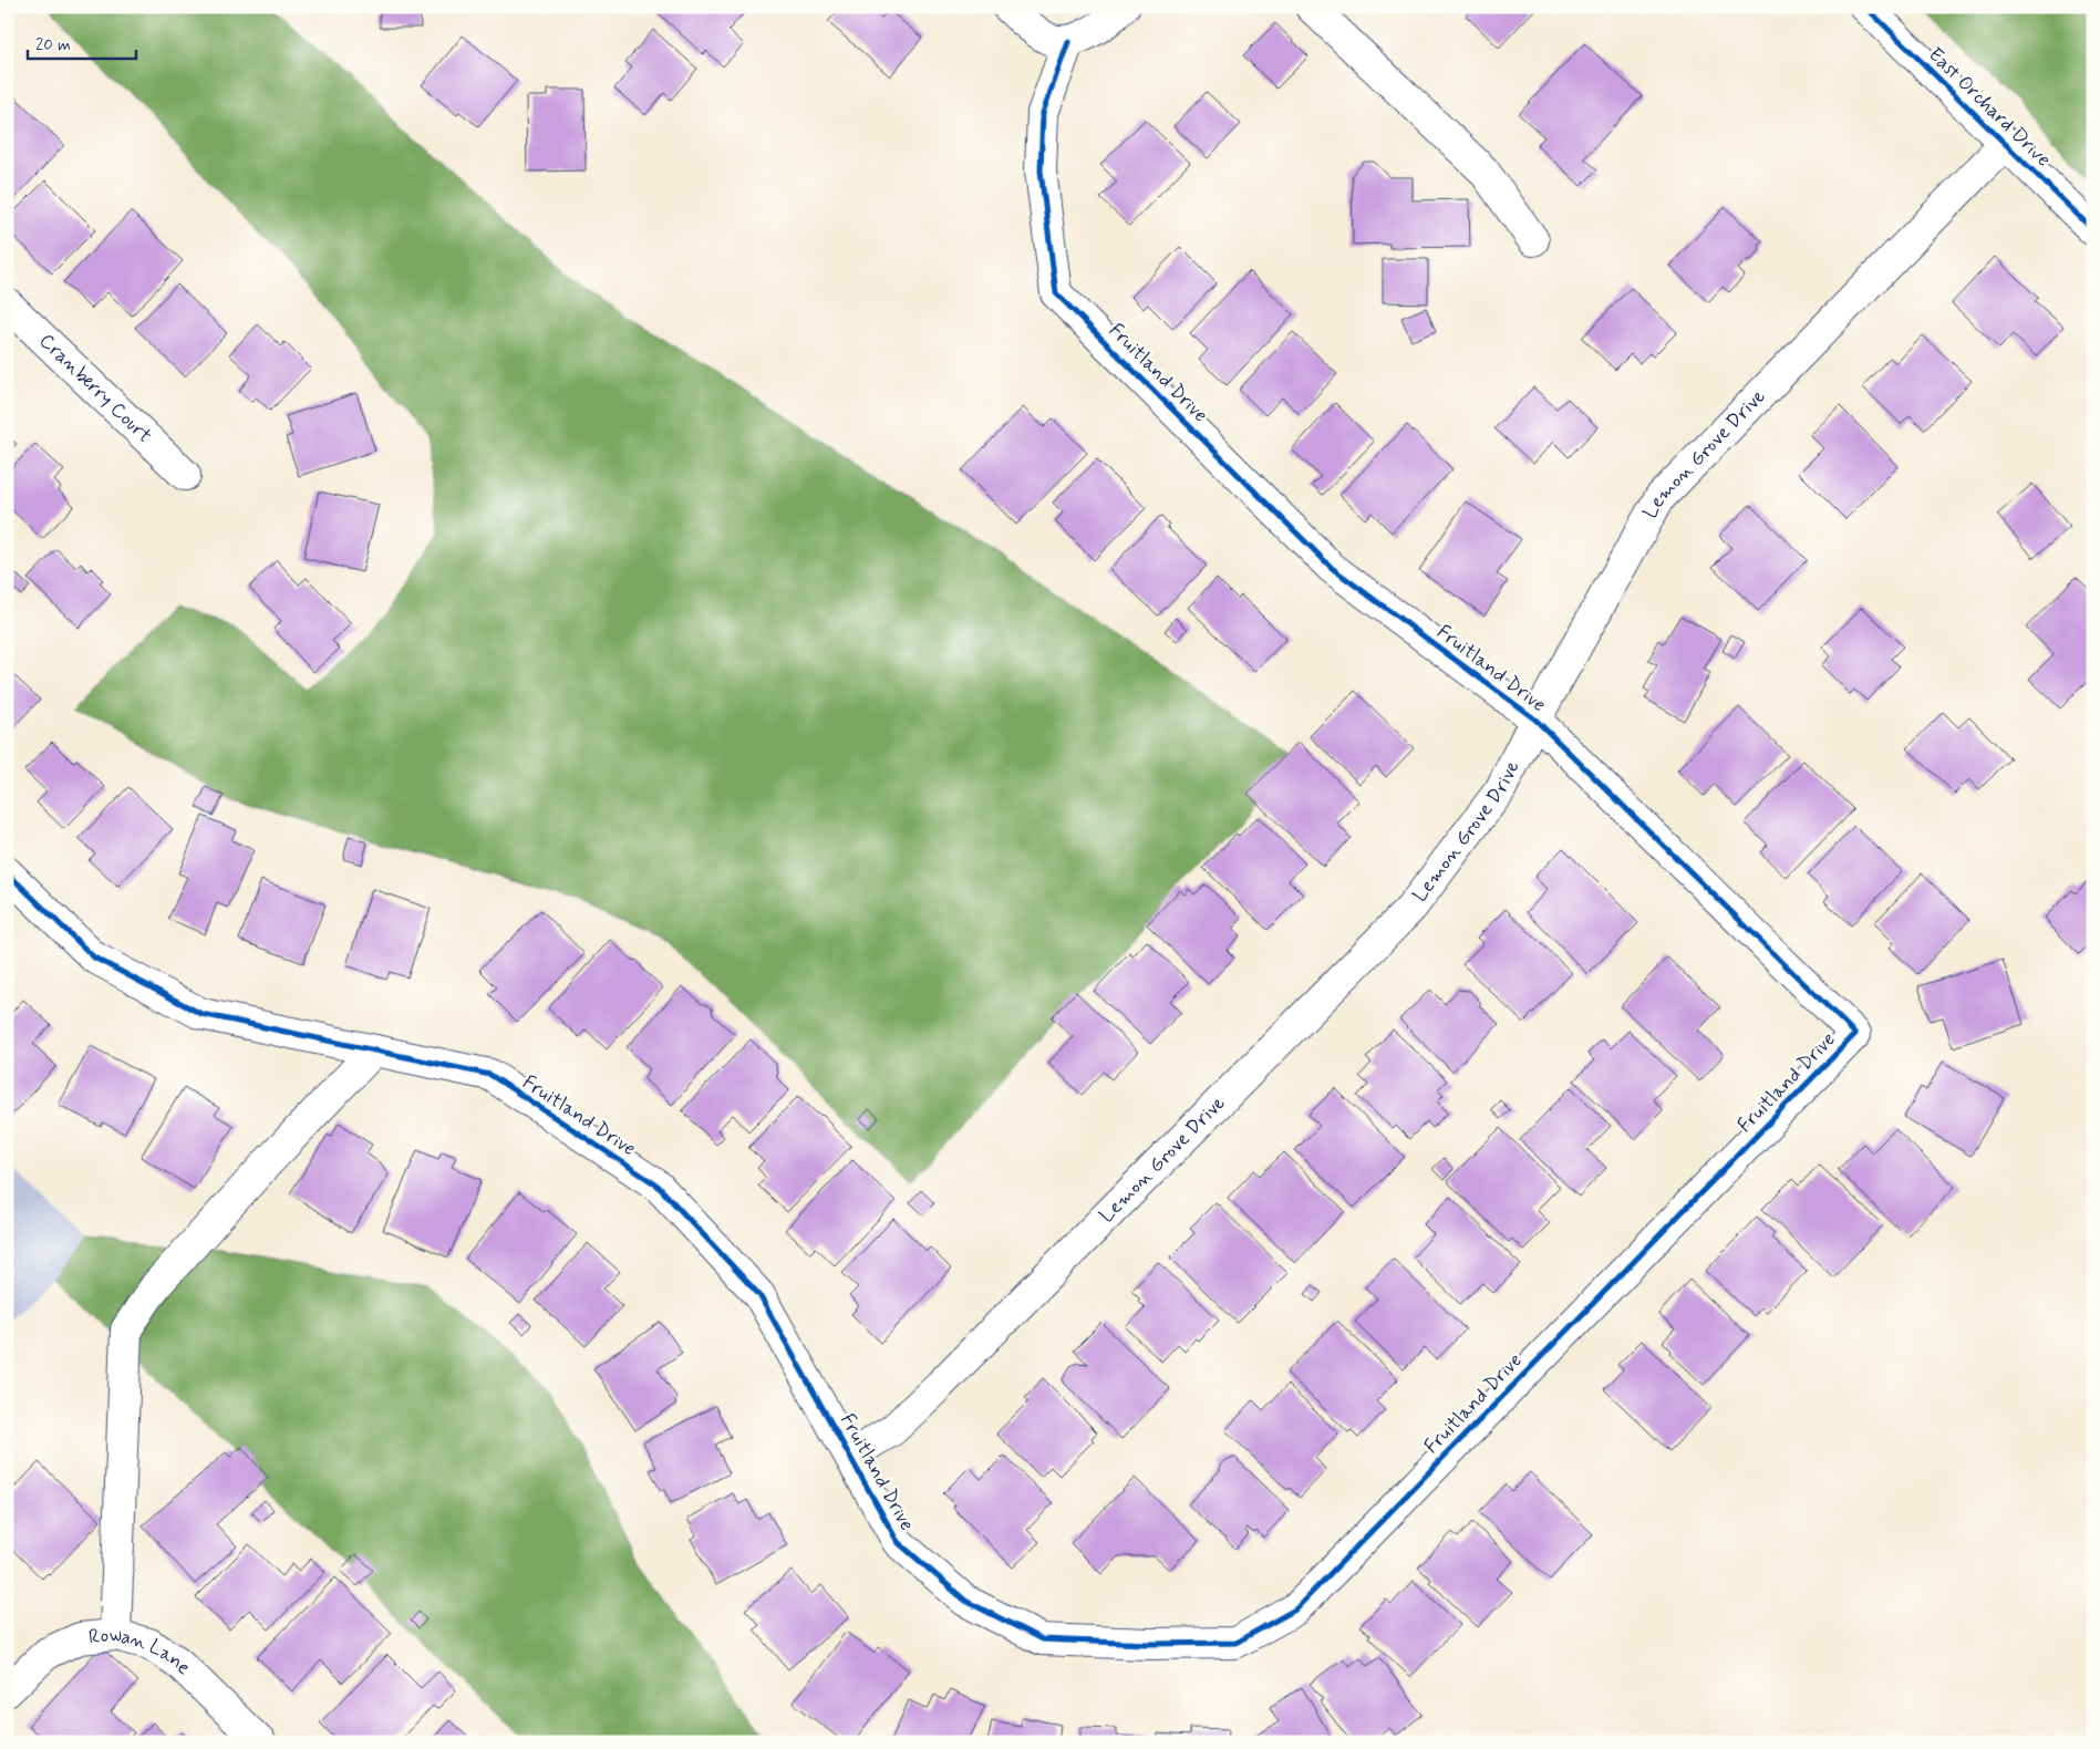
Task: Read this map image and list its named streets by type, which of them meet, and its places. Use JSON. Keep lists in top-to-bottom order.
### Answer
{
  "streets": {
    "street": [
      "East Orchard Drive",
      "Fruitland Drive",
      "Cranberry Court",
      "Lemon Grove Drive",
      "Rowan Lane"
    ]
  },
  "crossings": [
    ["East Orchard Drive", "Lemon Grove Drive"],
    ["Fruitland Drive", "Lemon Grove Drive"]
  ],
  "scale_bar": "20 m"
}
